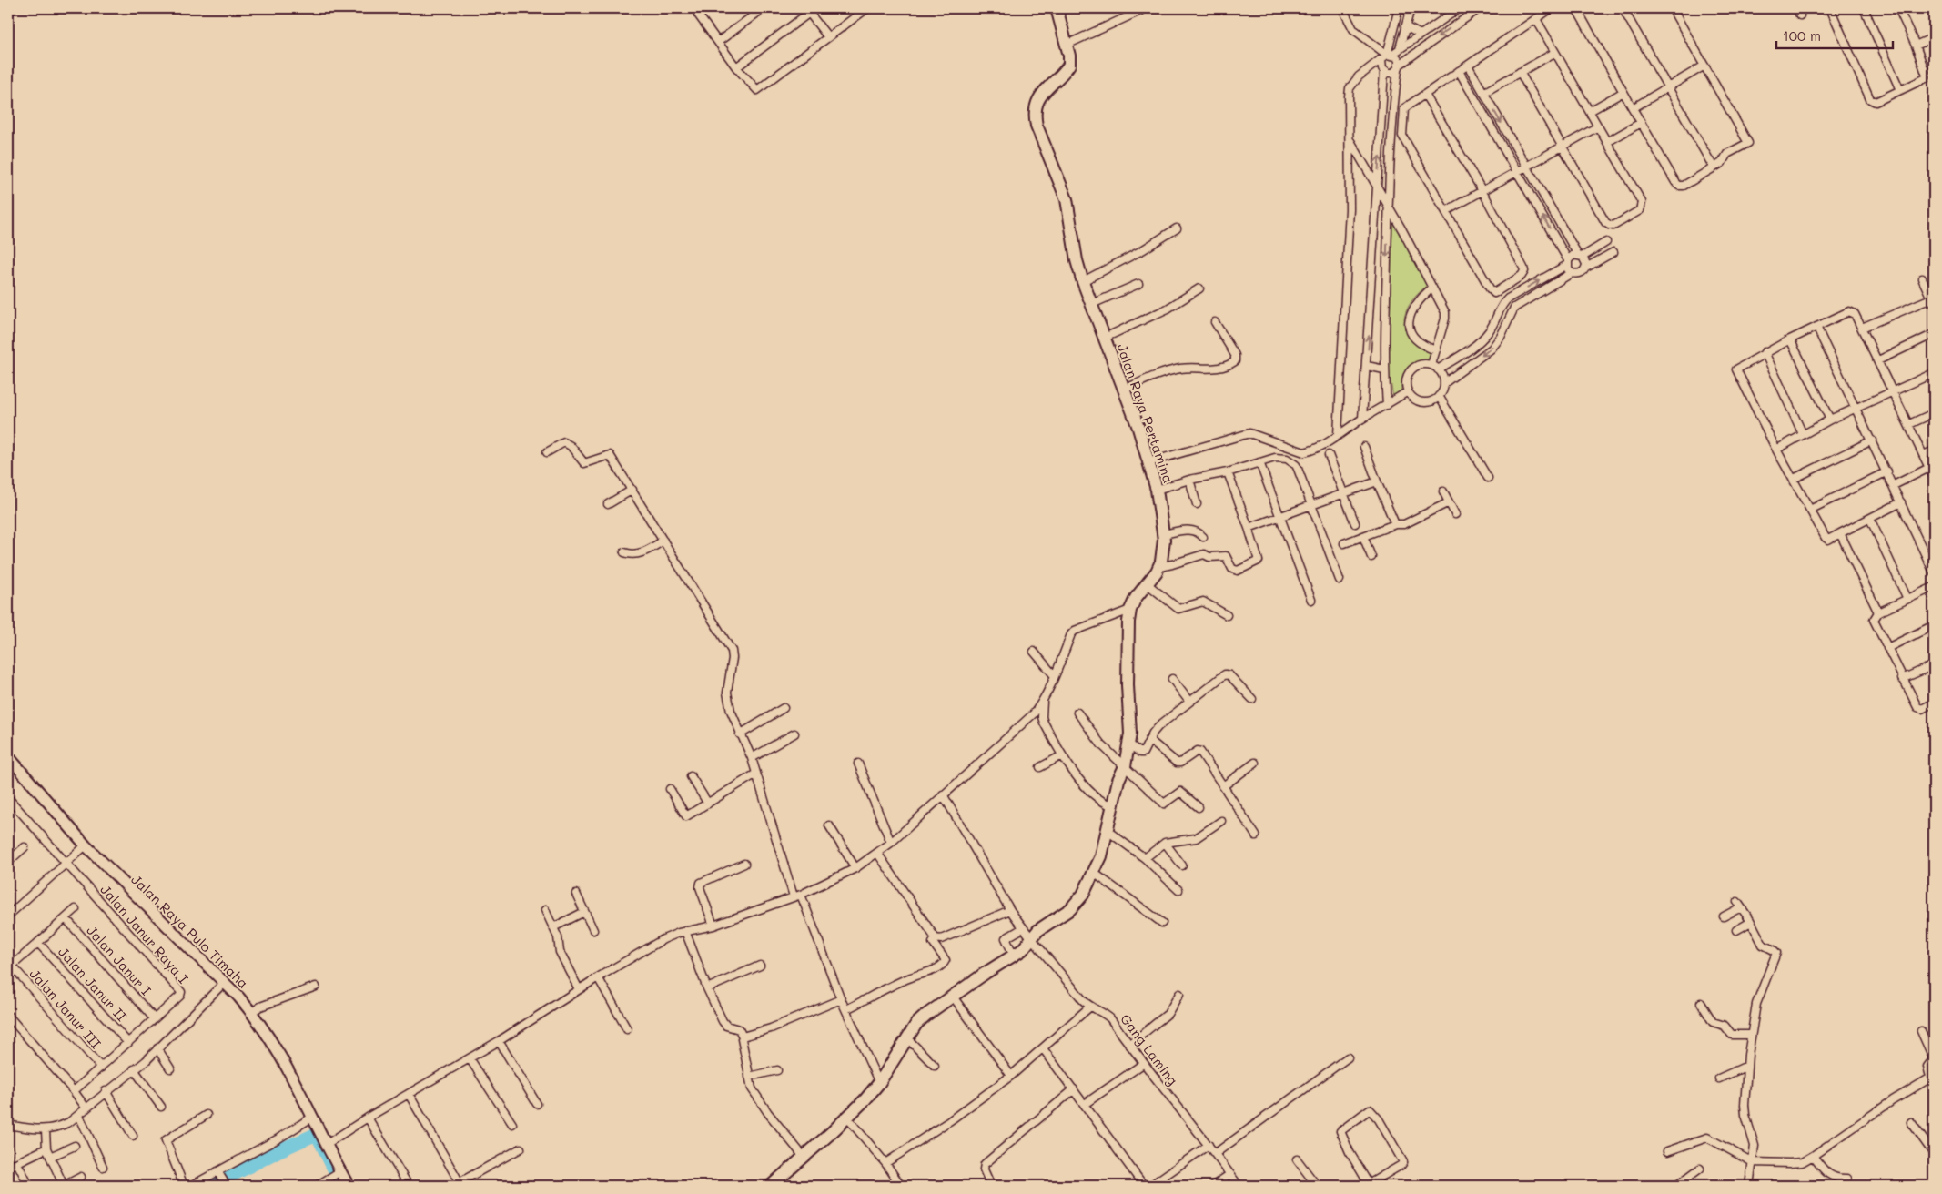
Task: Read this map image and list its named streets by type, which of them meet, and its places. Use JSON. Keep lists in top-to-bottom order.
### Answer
{
  "streets": {
    "main road": ["Jalan Raya Pertamina"],
    "street": [
      "Jalan Raya Pulo Timaha",
      "Jalan Janur Raya I",
      "Jalan Janur I",
      "Jalan Janur II",
      "Jalan Janur III",
      "Gang Laming"
    ]
  },
  "crossings": [
    ["Jalan Raya Pertamina", "Gang Laming"],
    ["Jalan Janur Raya I", "Jalan Janur I"],
    ["Jalan Janur Raya I", "Jalan Janur II"],
    ["Jalan Janur Raya I", "Jalan Janur III"]
  ],
  "scale_bar": "100 m"
}
